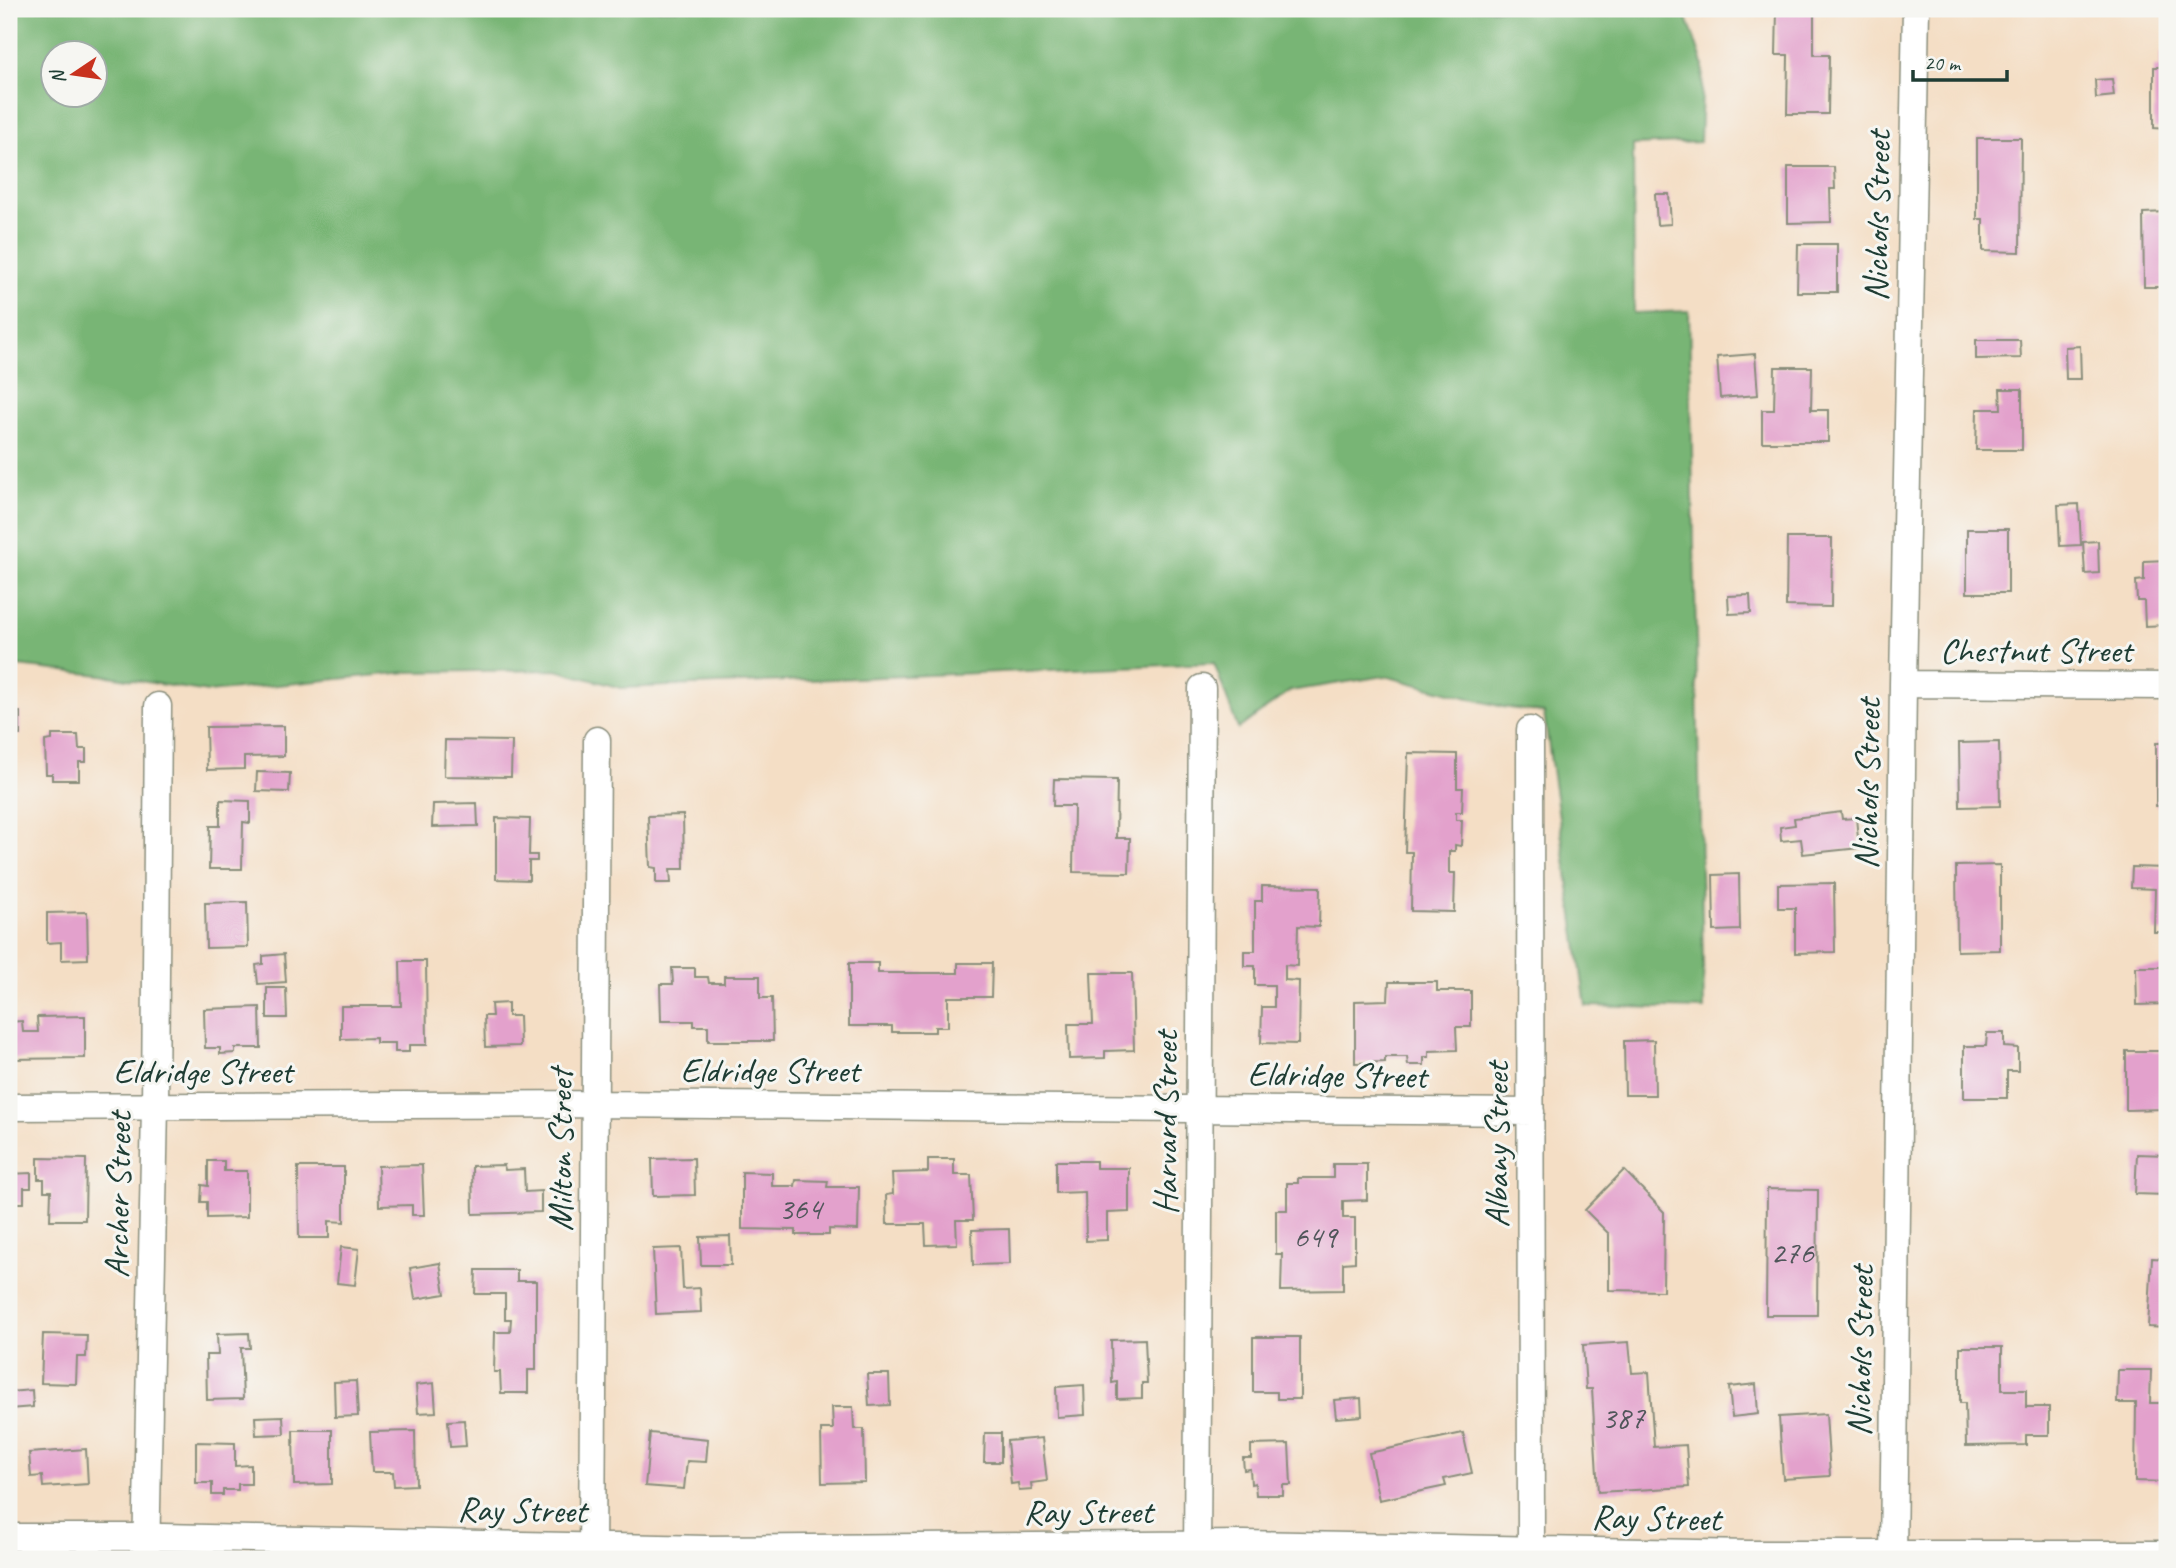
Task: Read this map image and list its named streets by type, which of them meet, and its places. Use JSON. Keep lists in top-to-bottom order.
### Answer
{
  "streets": {
    "street": [
      "Nichols Street",
      "Chestnut Street",
      "Eldridge Street",
      "Harvard Street",
      "Albany Street",
      "Milton Street",
      "Archer Street",
      "Ray Street"
    ]
  },
  "crossings": [
    ["Nichols Street", "Chestnut Street"],
    ["Nichols Street", "Ray Street"],
    ["Eldridge Street", "Harvard Street"],
    ["Eldridge Street", "Albany Street"],
    ["Eldridge Street", "Milton Street"],
    ["Eldridge Street", "Archer Street"],
    ["Harvard Street", "Ray Street"],
    ["Albany Street", "Ray Street"],
    ["Milton Street", "Ray Street"],
    ["Archer Street", "Ray Street"]
  ],
  "house_numbers": [
    "364",
    "649",
    "276",
    "387"
  ],
  "scale_bar": "20 m",
  "north": "left"
}
